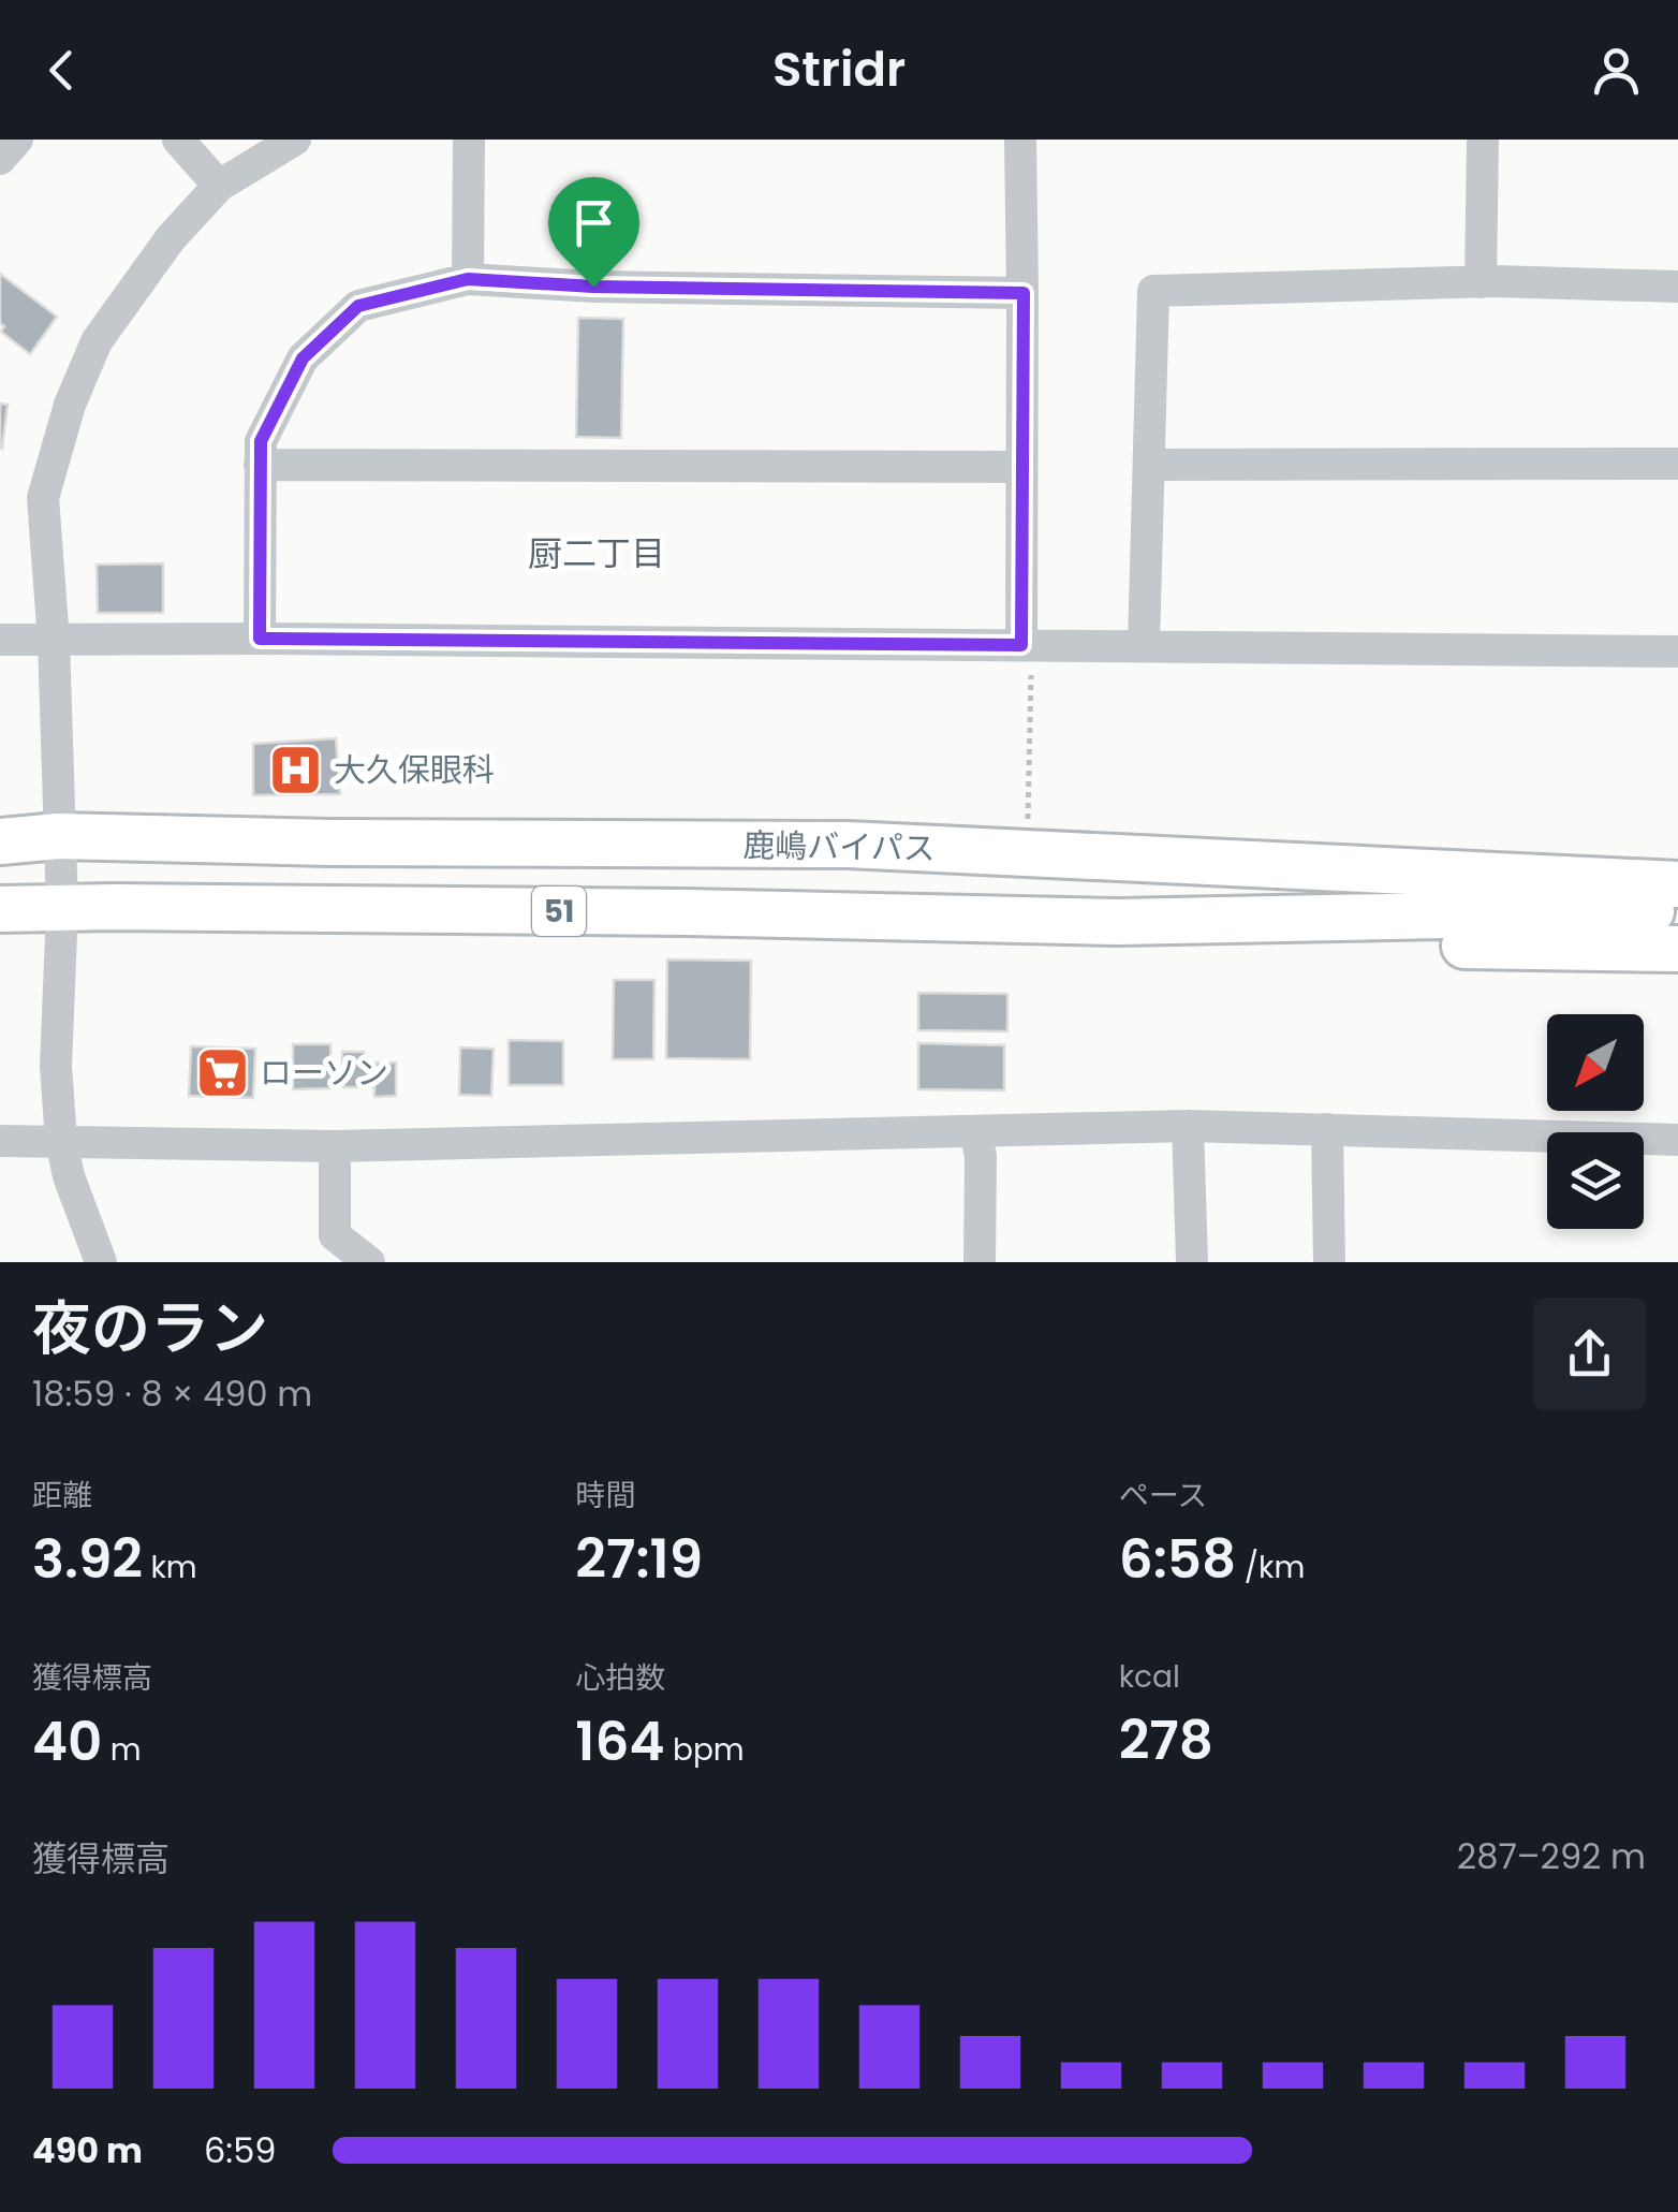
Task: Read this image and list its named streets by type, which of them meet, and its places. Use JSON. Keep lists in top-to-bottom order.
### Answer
{
  "streets": {
    "highway": ["鹿嶋バイパス", "51"]
  },
  "crossings": [
    ["鹿嶋バイパス", "51"]
  ],
  "districts": ["厨二丁目"],
  "places": {
    "hospital": ["大久保眼科"],
    "supermarket": ["ローソン"]
  },
  "north": "bottom left",
  "page": {
    "header": "Stridr",
    "heading": ["夜のラン", "18:59 · 8 × 490 m"],
    "stats": [
      ["距離", "3.92 km"],
      ["時間", "27:19"],
      ["ペース", "6:58 /km"],
      ["獲得標高", "40 m"],
      ["心拍数", "164 bpm"],
      ["kcal", "278"]
    ],
    "chart": ["獲得標高", "287–292 m"],
    "list": [
      {
        "name": "490 m",
        "note": "6:59"
      }
    ]
  }
}
